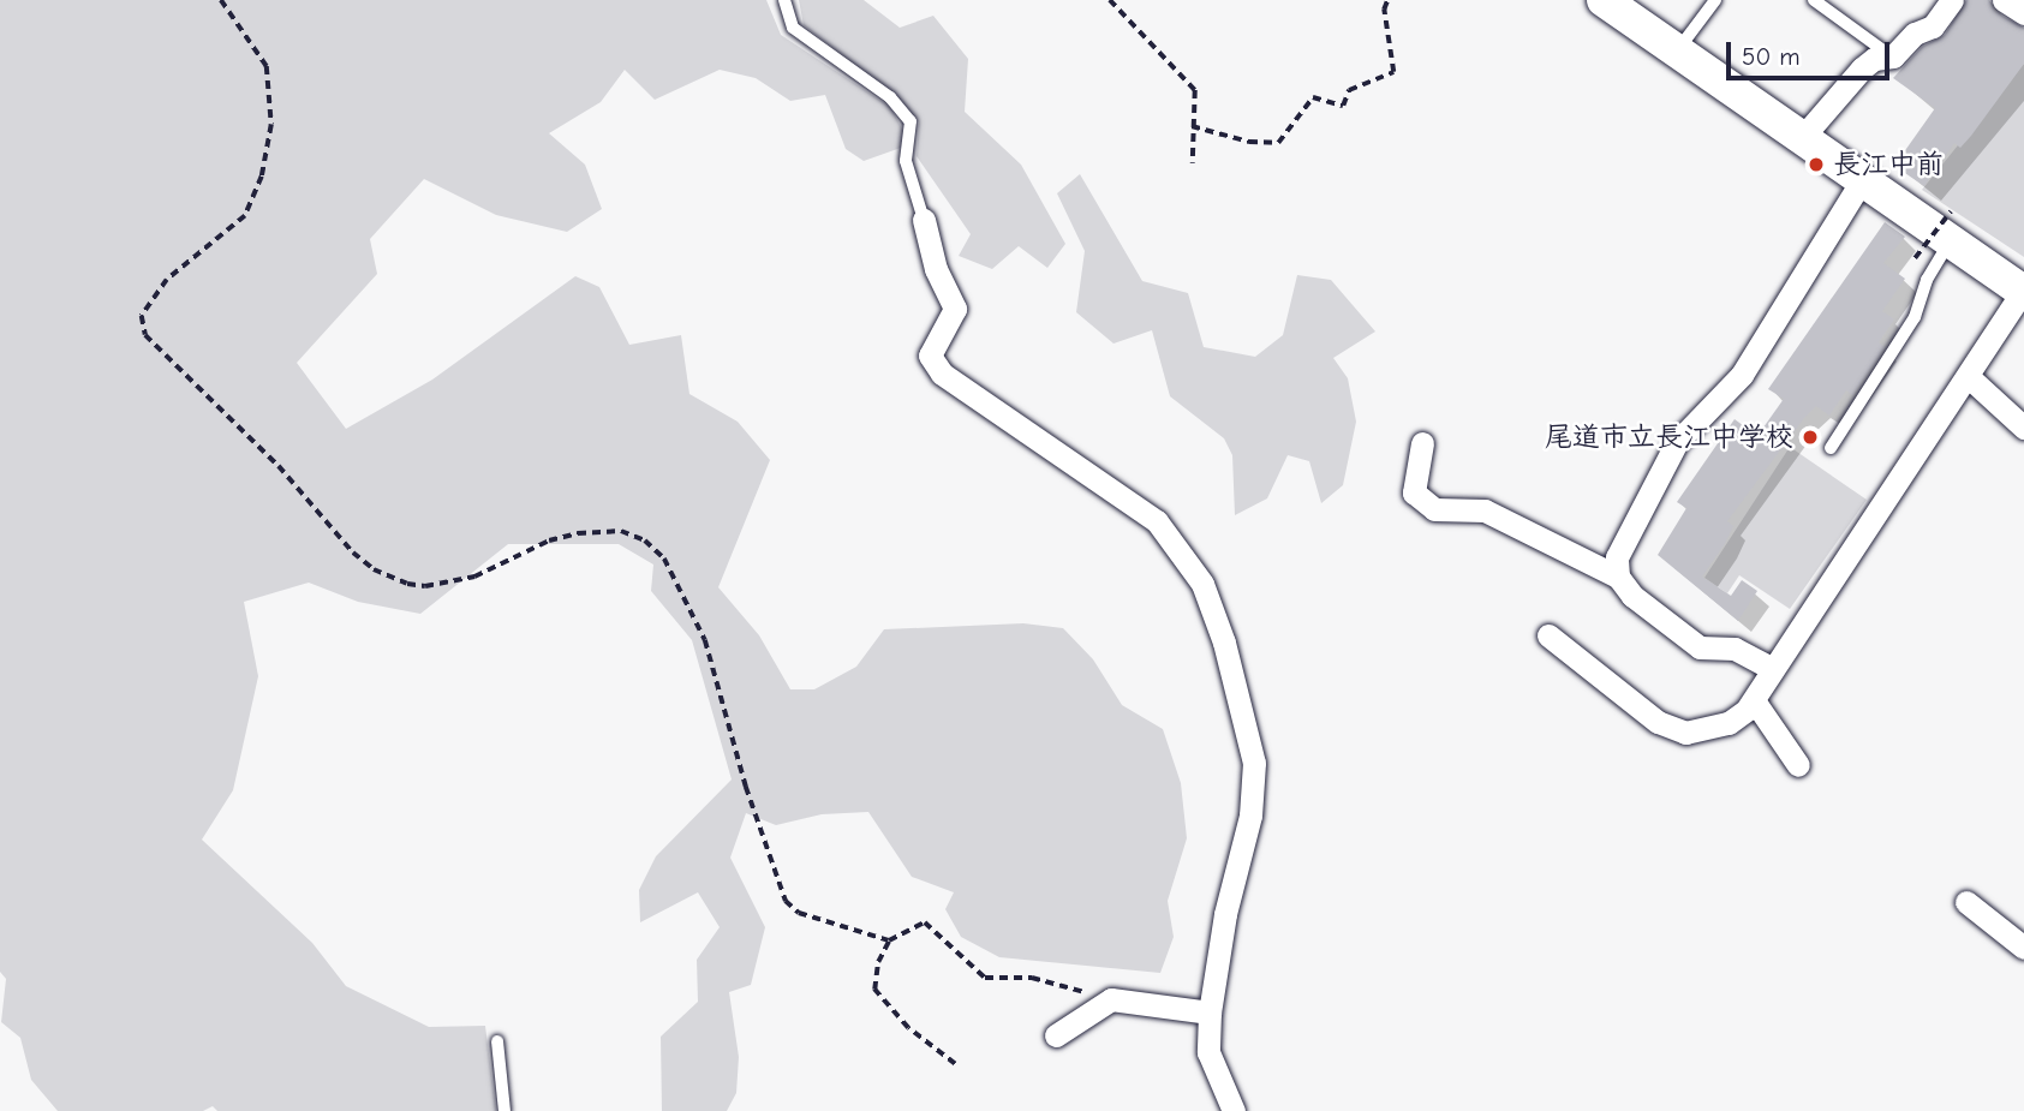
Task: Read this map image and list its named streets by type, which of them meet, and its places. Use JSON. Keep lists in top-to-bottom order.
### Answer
{
  "places": ["長江中前", "尾道市立長江中学校"],
  "scale_bar": "50 m"
}
